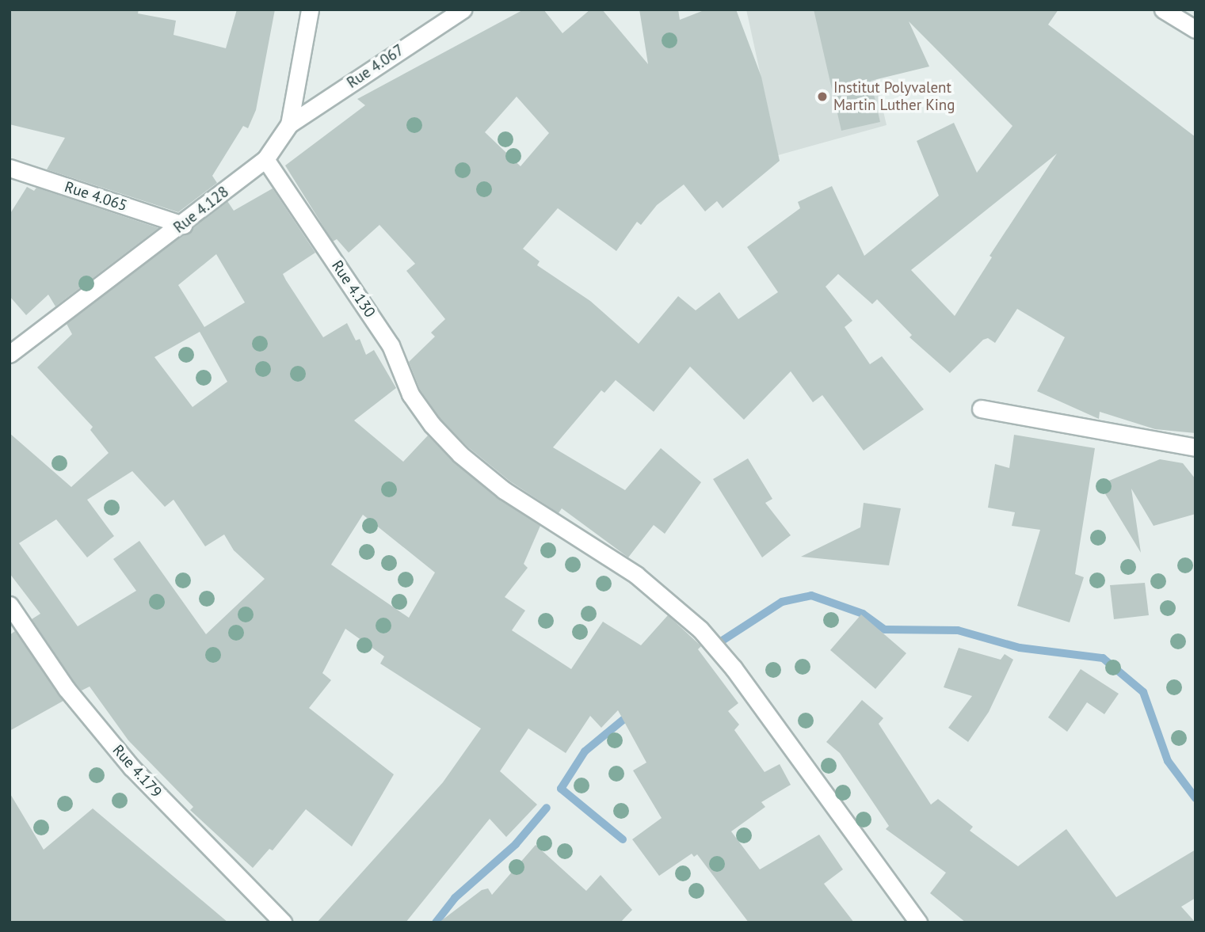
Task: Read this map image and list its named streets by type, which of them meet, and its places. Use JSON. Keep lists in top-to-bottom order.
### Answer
{
  "streets": {
    "street": [
      "Rue 4.067",
      "Rue 4.065",
      "Rue 4.128",
      "Rue 4.130",
      "Rue 4.179"
    ]
  },
  "crossings": [
    ["Rue 4.067", "Rue 4.128"],
    ["Rue 4.065", "Rue 4.128"],
    ["Rue 4.128", "Rue 4.130"]
  ],
  "places": ["Institut Polyvalent Martin Luther King"]
}
